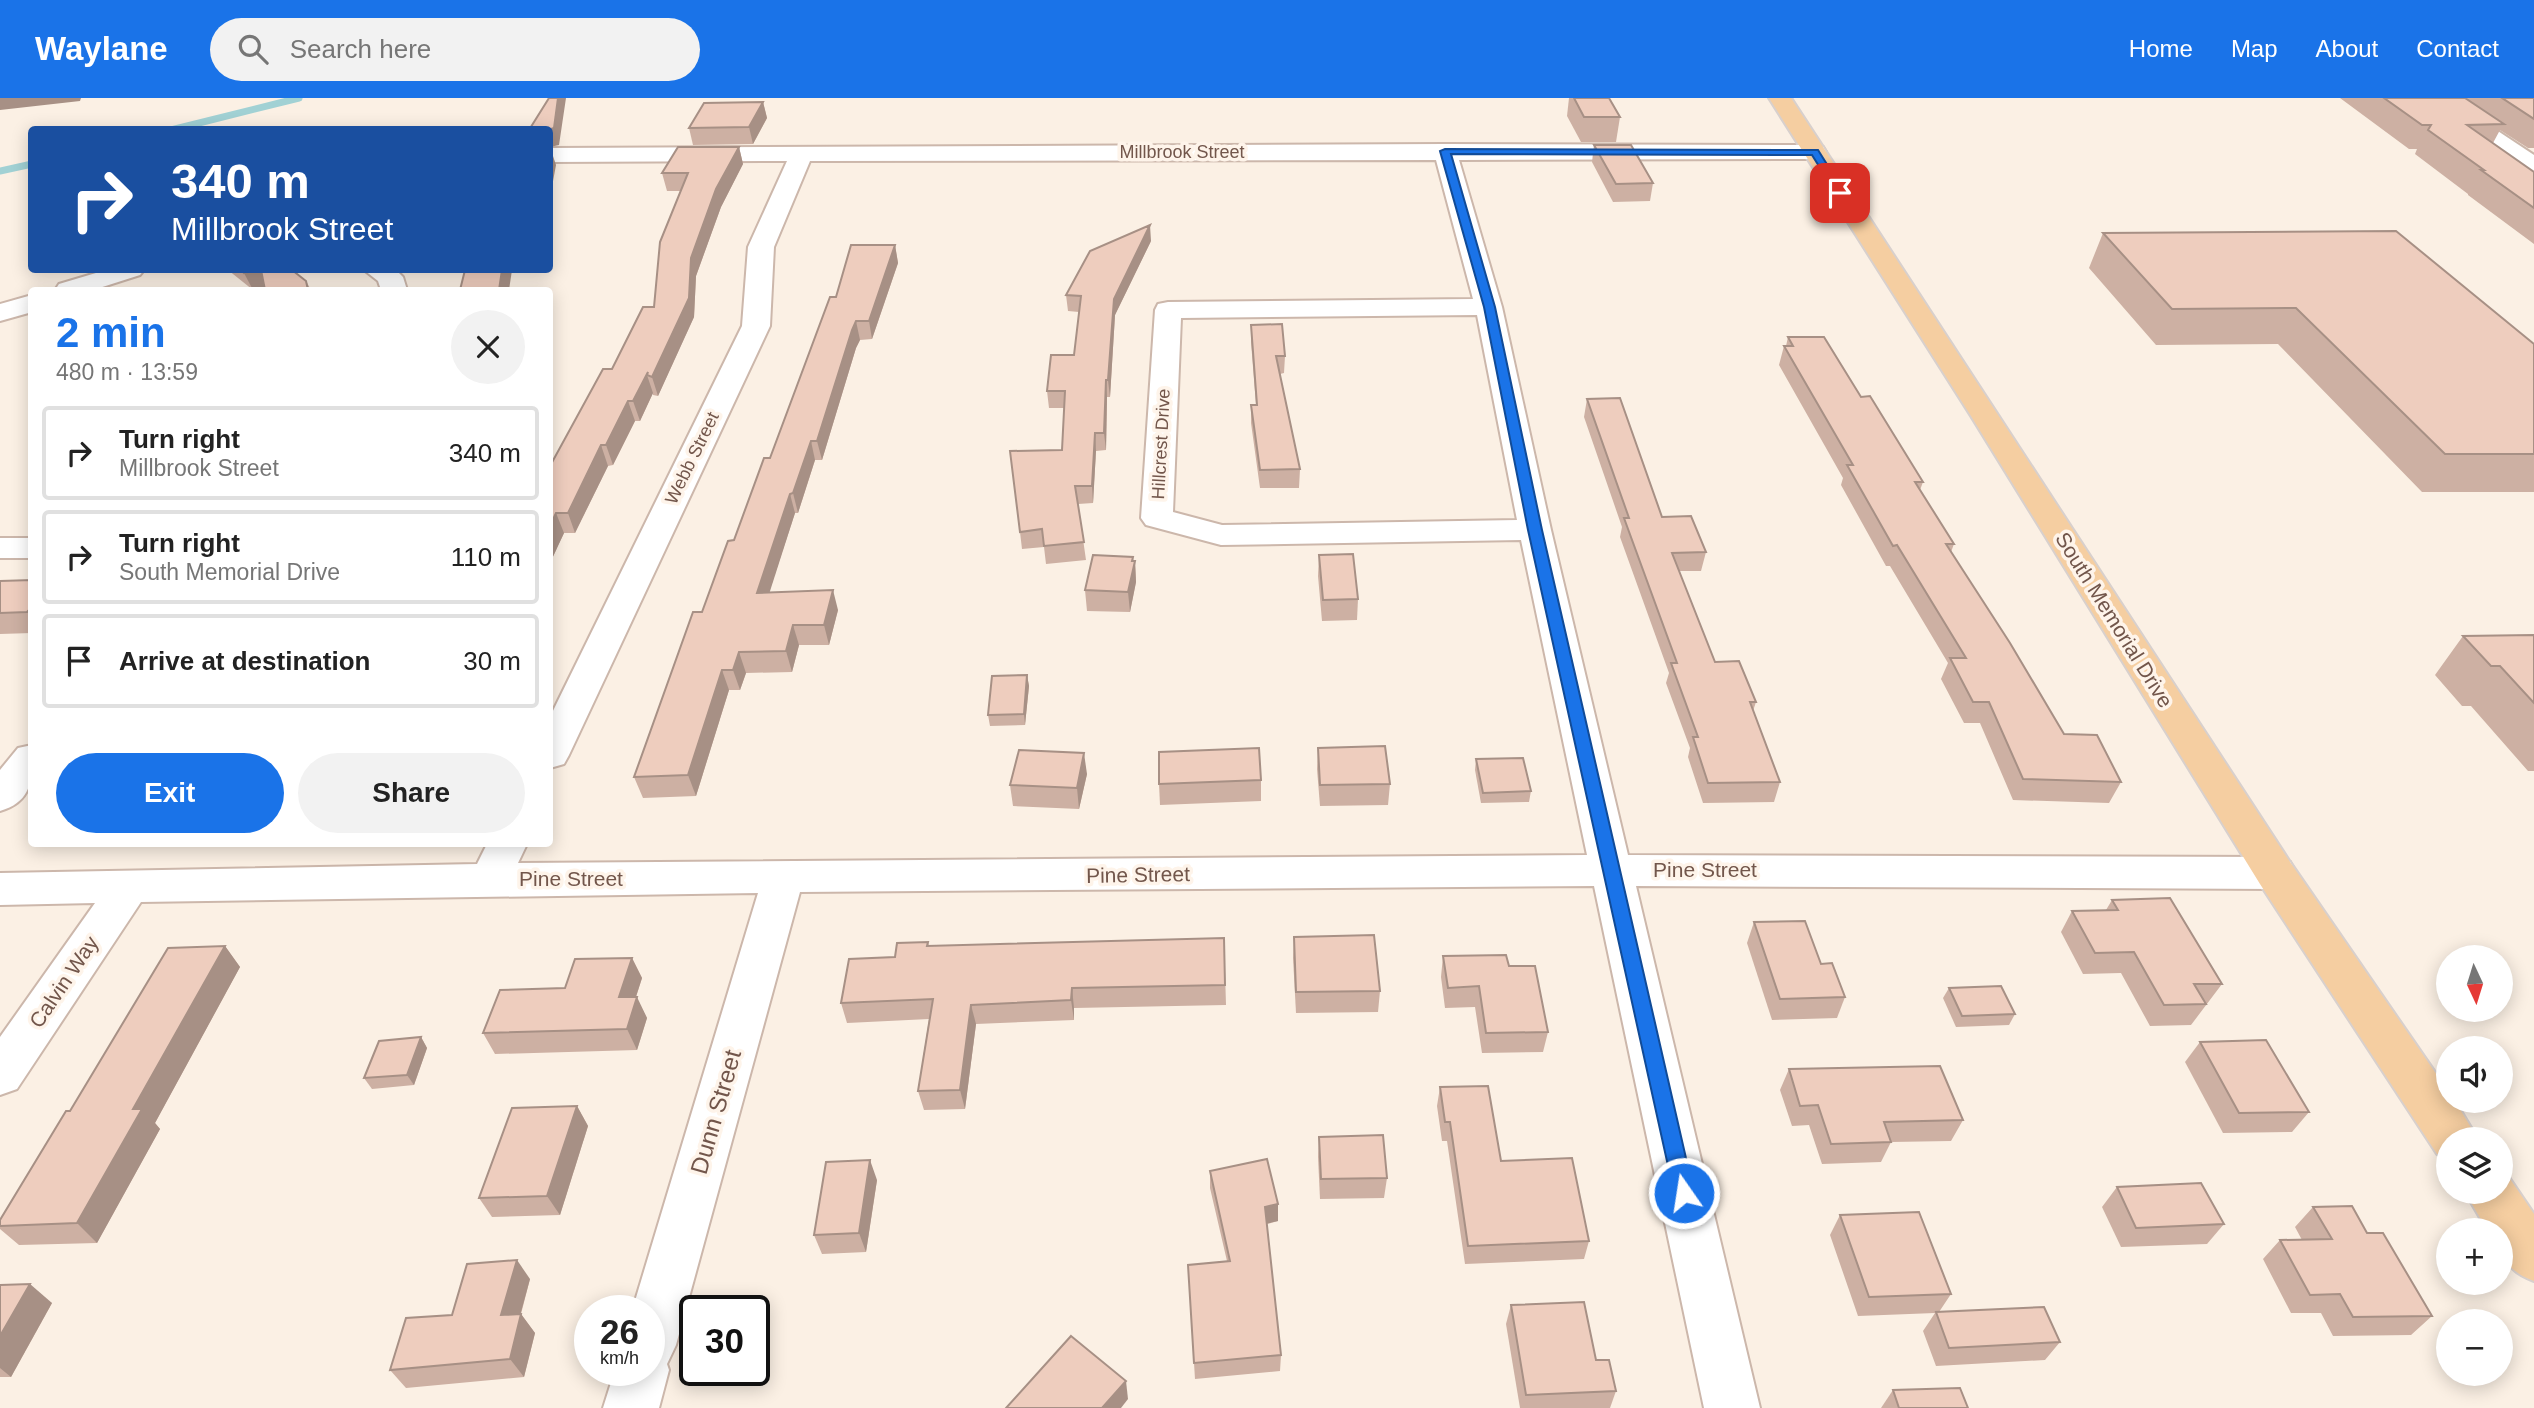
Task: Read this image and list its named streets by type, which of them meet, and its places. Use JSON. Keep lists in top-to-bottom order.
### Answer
{
  "streets": {
    "main road": ["South Memorial Drive"],
    "street": [
      "Millbrook Street",
      "Hillcrest Drive",
      "Webb Street",
      "Pine Street",
      "Calvin Way",
      "Dunn Street"
    ]
  },
  "crossings": [
    ["Millbrook Street", "Webb Street"],
    ["Millbrook Street", "South Memorial Drive"],
    ["South Memorial Drive", "Pine Street"],
    ["Pine Street", "Calvin Way"],
    ["Pine Street", "Dunn Street"]
  ],
  "north": "bottom",
  "page": {
    "header": "Waylane",
    "search": "Search here",
    "nav": [
      "Home",
      "Map",
      "About",
      "Contact"
    ],
    "turn": ["340 m", "Millbrook Street"],
    "heading": ["2 min", "480 m · 13:59"],
    "list": [
      {
        "name": "Turn right",
        "note": "Millbrook Street",
        "value": "340 m"
      },
      {
        "name": "Turn right",
        "note": "South Memorial Drive",
        "value": "110 m"
      },
      {
        "name": "Arrive at destination",
        "value": "30 m"
      }
    ],
    "buttons": ["Exit", "Share"],
    "map_buttons": ["+", "−"],
    "speed": "26 km/h",
    "limit": "30"
  }
}
